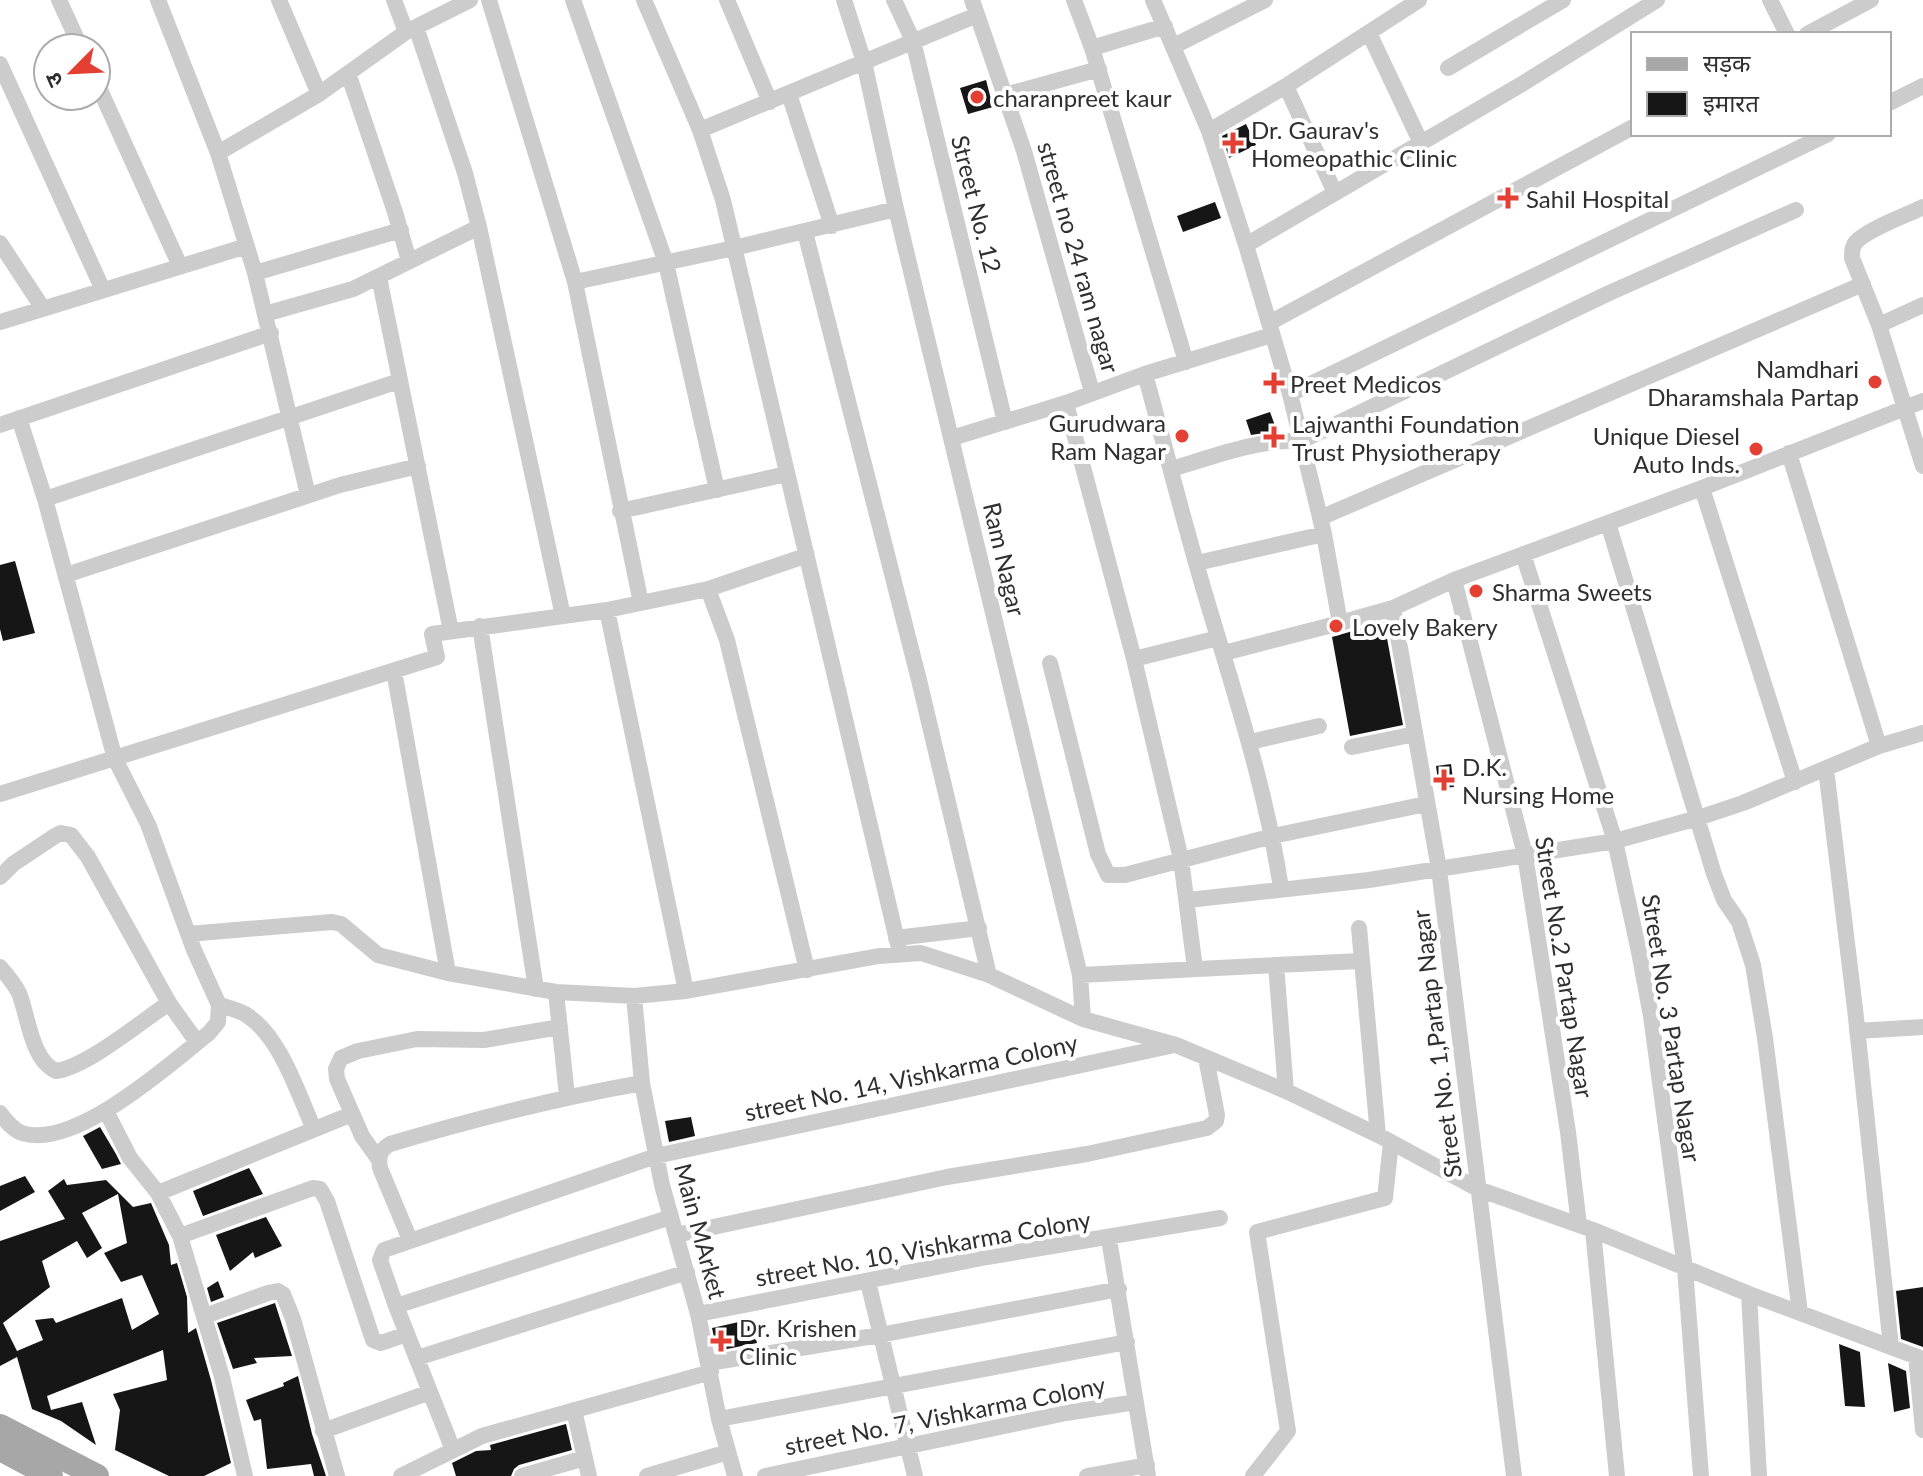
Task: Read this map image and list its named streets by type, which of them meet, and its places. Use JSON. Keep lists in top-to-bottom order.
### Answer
{
  "streets": {
    "street": [
      "Street No. 12",
      "street no 24 ram nagar",
      "Ram Nagar",
      "Street No.2 Partap Nagar",
      "Street No. 3 Partap Nagar",
      "Street No. 1,Partap Nagar",
      "street No. 14, Vishkarma Colony",
      "Main MArket",
      "street No. 10, Vishkarma Colony",
      "street No. 7, Vishkarma Colony"
    ]
  },
  "crossings": [
    ["street No. 14, Vishkarma Colony", "Main MArket"],
    ["Main MArket", "street No. 10, Vishkarma Colony"]
  ],
  "places": {
    "other": [
      "charanpreet kaur",
      "Namdhari Dharamshala Partap",
      "Gurudwara Ram Nagar",
      "Unique Diesel Auto Inds.",
      "Sharma Sweets",
      "Lovely Bakery"
    ],
    "health": [
      "Dr. Gaurav's Homeopathic Clinic",
      "Sahil Hospital",
      "Preet Medicos",
      "Lajwanthi Foundation Trust Physiotherapy",
      "D.K. Nursing Home",
      "Dr. Krishen Clinic"
    ]
  },
  "legend": ["सड़क", "इमारत"],
  "north": "bottom left"
}
